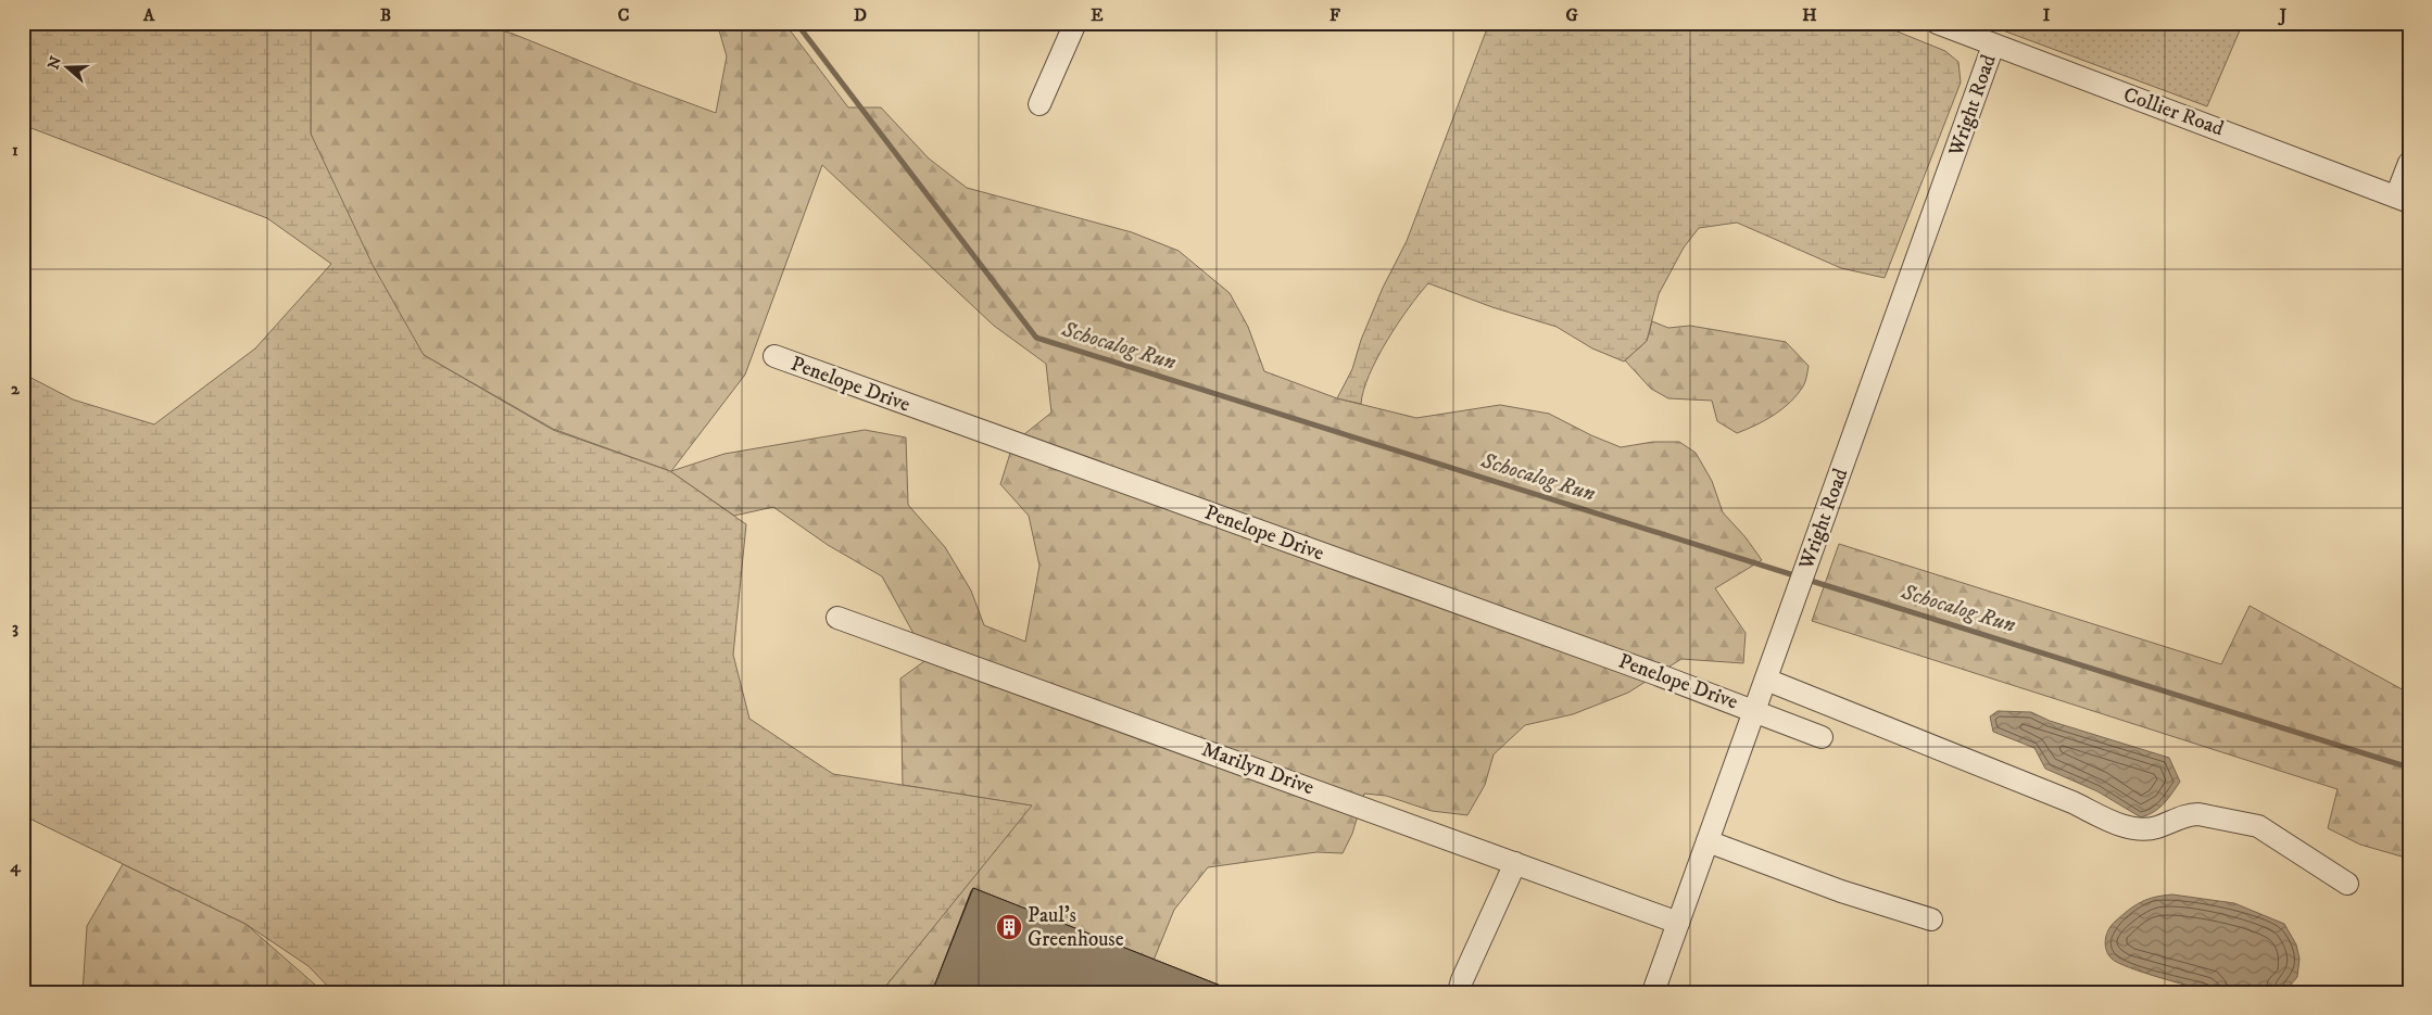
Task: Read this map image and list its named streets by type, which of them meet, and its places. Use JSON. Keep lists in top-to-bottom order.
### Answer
{
  "streets": {
    "street": [
      "Wright Road",
      "Collier Road",
      "Penelope Drive",
      "Marilyn Drive"
    ]
  },
  "crossings": [
    ["Wright Road", "Collier Road"],
    ["Wright Road", "Penelope Drive"],
    ["Wright Road", "Marilyn Drive"]
  ],
  "water": ["Schocalog Run"],
  "places": {
    "building": ["Paul's Greenhouse"]
  },
  "north": "left",
  "grid": {
    "columns": [
      "A",
      "B",
      "C",
      "D",
      "E",
      "F",
      "G",
      "H",
      "I",
      "J"
    ],
    "rows": [
      "1",
      "2",
      "3",
      "4"
    ]
  }
}
